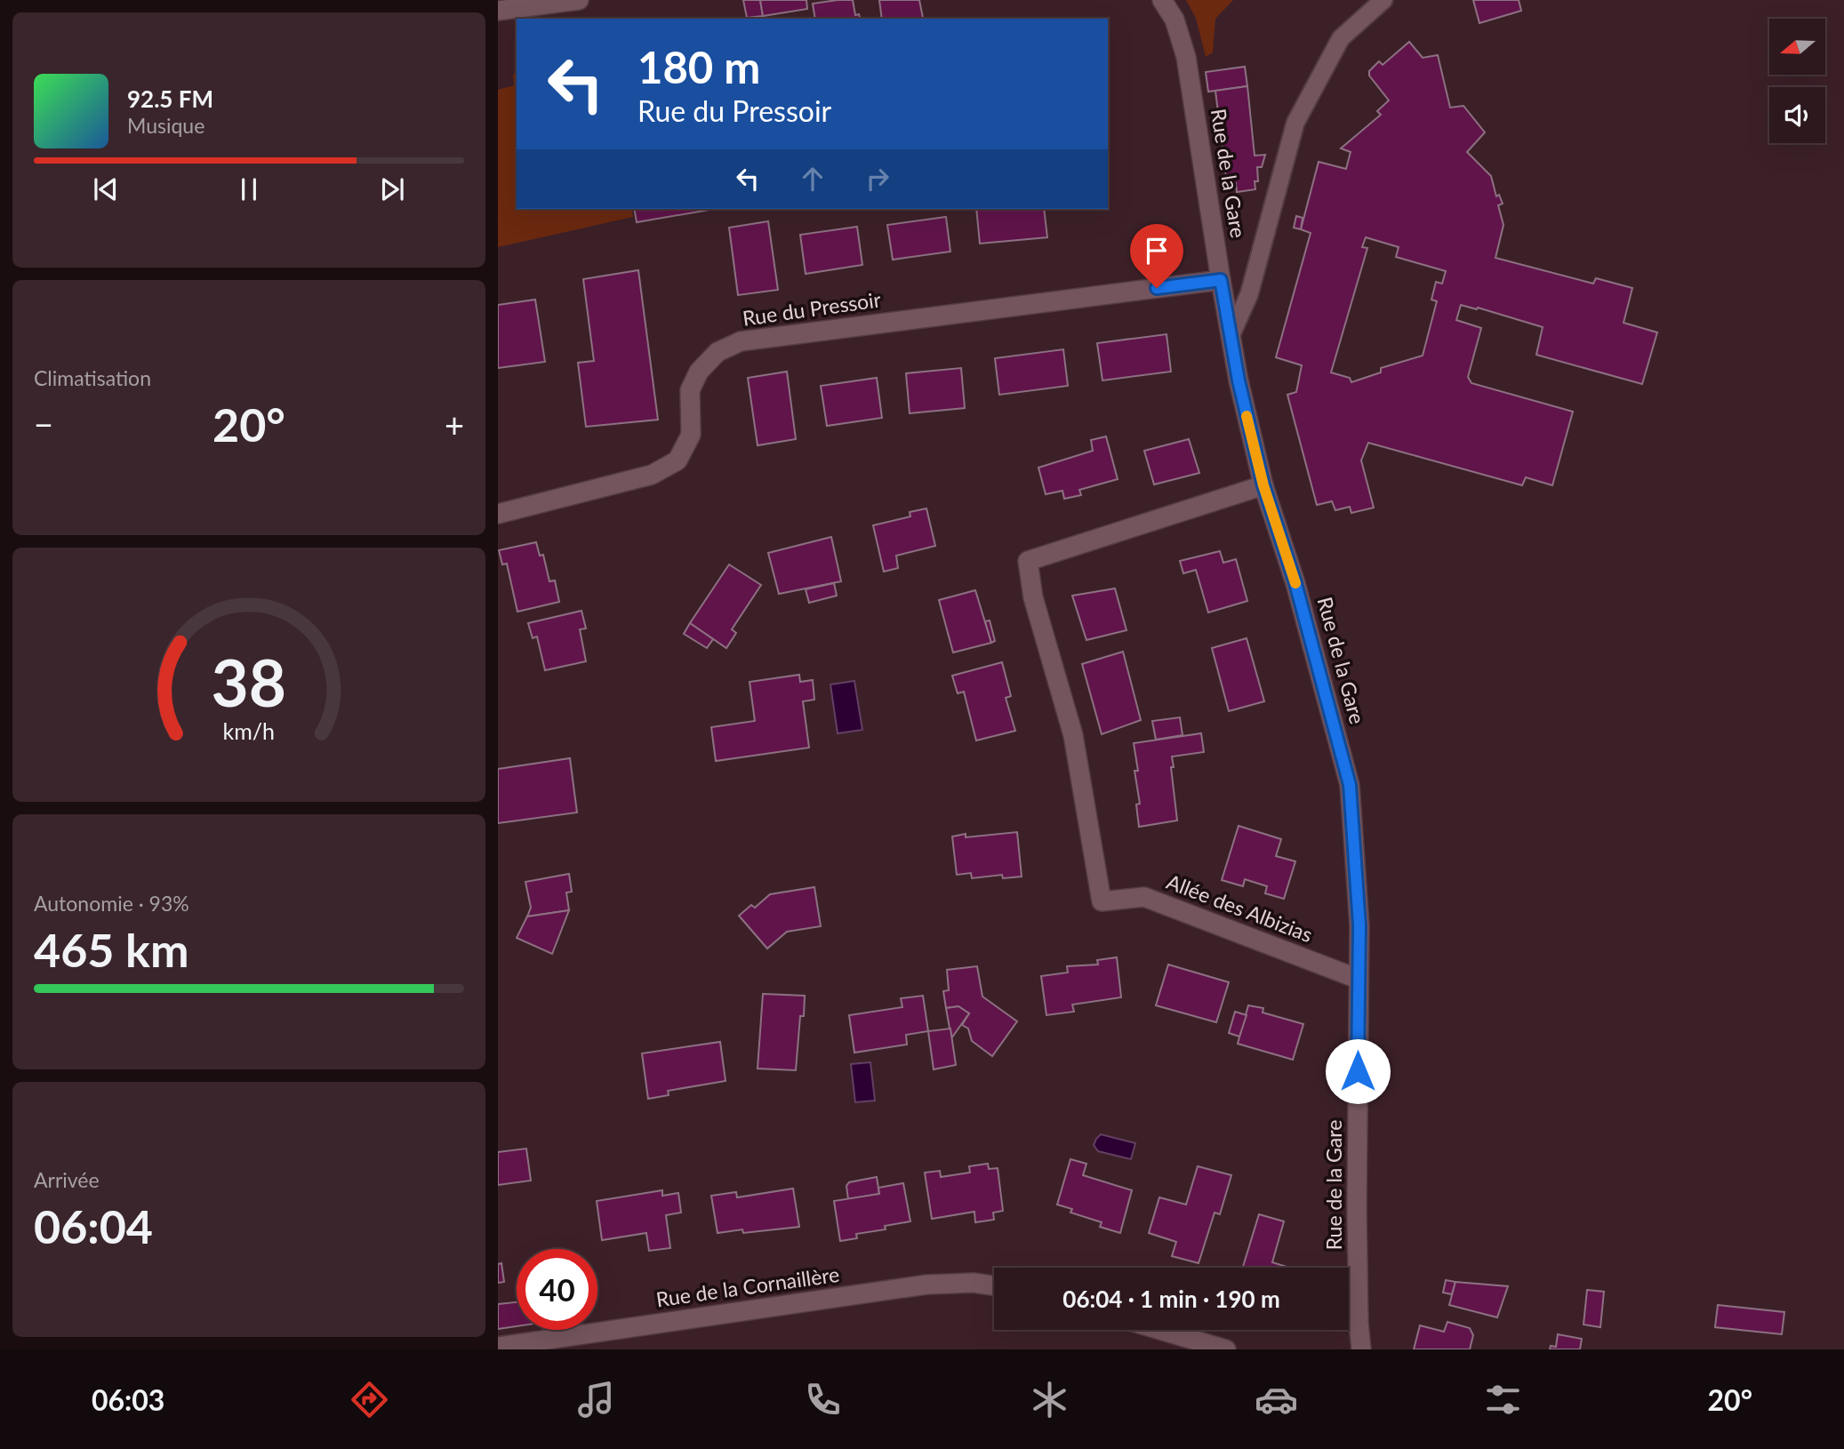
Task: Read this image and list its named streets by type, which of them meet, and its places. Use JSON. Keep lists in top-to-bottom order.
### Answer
{
  "streets": {
    "street": [
      "Rue de la Gare",
      "Rue du Pressoir",
      "Allée des Albizias",
      "Rue de la Cornaillère"
    ]
  },
  "crossings": [
    ["Rue de la Gare", "Rue du Pressoir"],
    ["Rue de la Gare", "Allée des Albizias"]
  ],
  "north": "left",
  "page": {
    "turn": ["180 m", "Rue du Pressoir"],
    "song": ["92.5 FM", "Musique"],
    "tile": [
      "Climatisation",
      ["Autonomie · 93%", "465 km"],
      ["Arrivée", "06:04"]
    ],
    "heat": ["−", "20°", "+"],
    "limit": "40",
    "trip": "06:04 · 1 min · 190 m",
    "tabs": ["06:03", "20°"],
    "gauge": ["38", "km/h"]
  }
}
